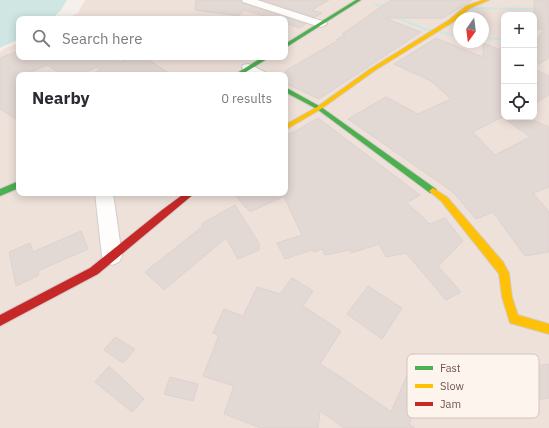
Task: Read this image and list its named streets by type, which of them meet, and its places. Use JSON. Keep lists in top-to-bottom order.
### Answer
{
  "legend": ["Fast", "Slow", "Jam"],
  "north": "bottom",
  "page": {
    "map_buttons": ["+", "−"],
    "search": "Search here",
    "heading": ["Nearby", "0 results"]
  }
}
